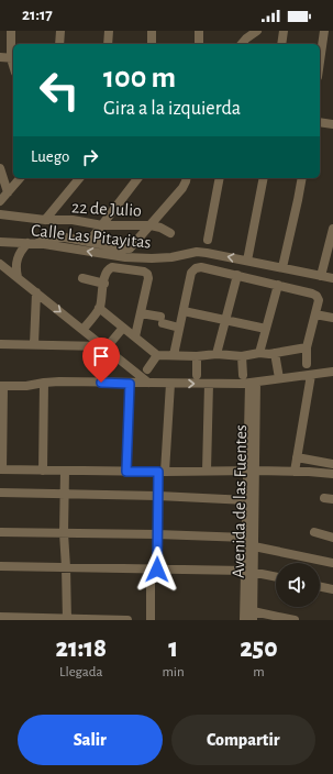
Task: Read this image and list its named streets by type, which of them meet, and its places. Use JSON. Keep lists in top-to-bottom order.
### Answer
{
  "streets": {
    "street": ["22 de Julio", "Calle Las Pitayitas", "Avenida de las Fuentes"]
  },
  "page": {
    "status": "21:17",
    "turn": ["100 m", "Gira a la izquierda"],
    "then": "Luego",
    "eta": [
      "21:18",
      "Llegada",
      "1",
      "min",
      "250",
      "m"
    ],
    "buttons": ["Salir", "Compartir"]
  }
}
